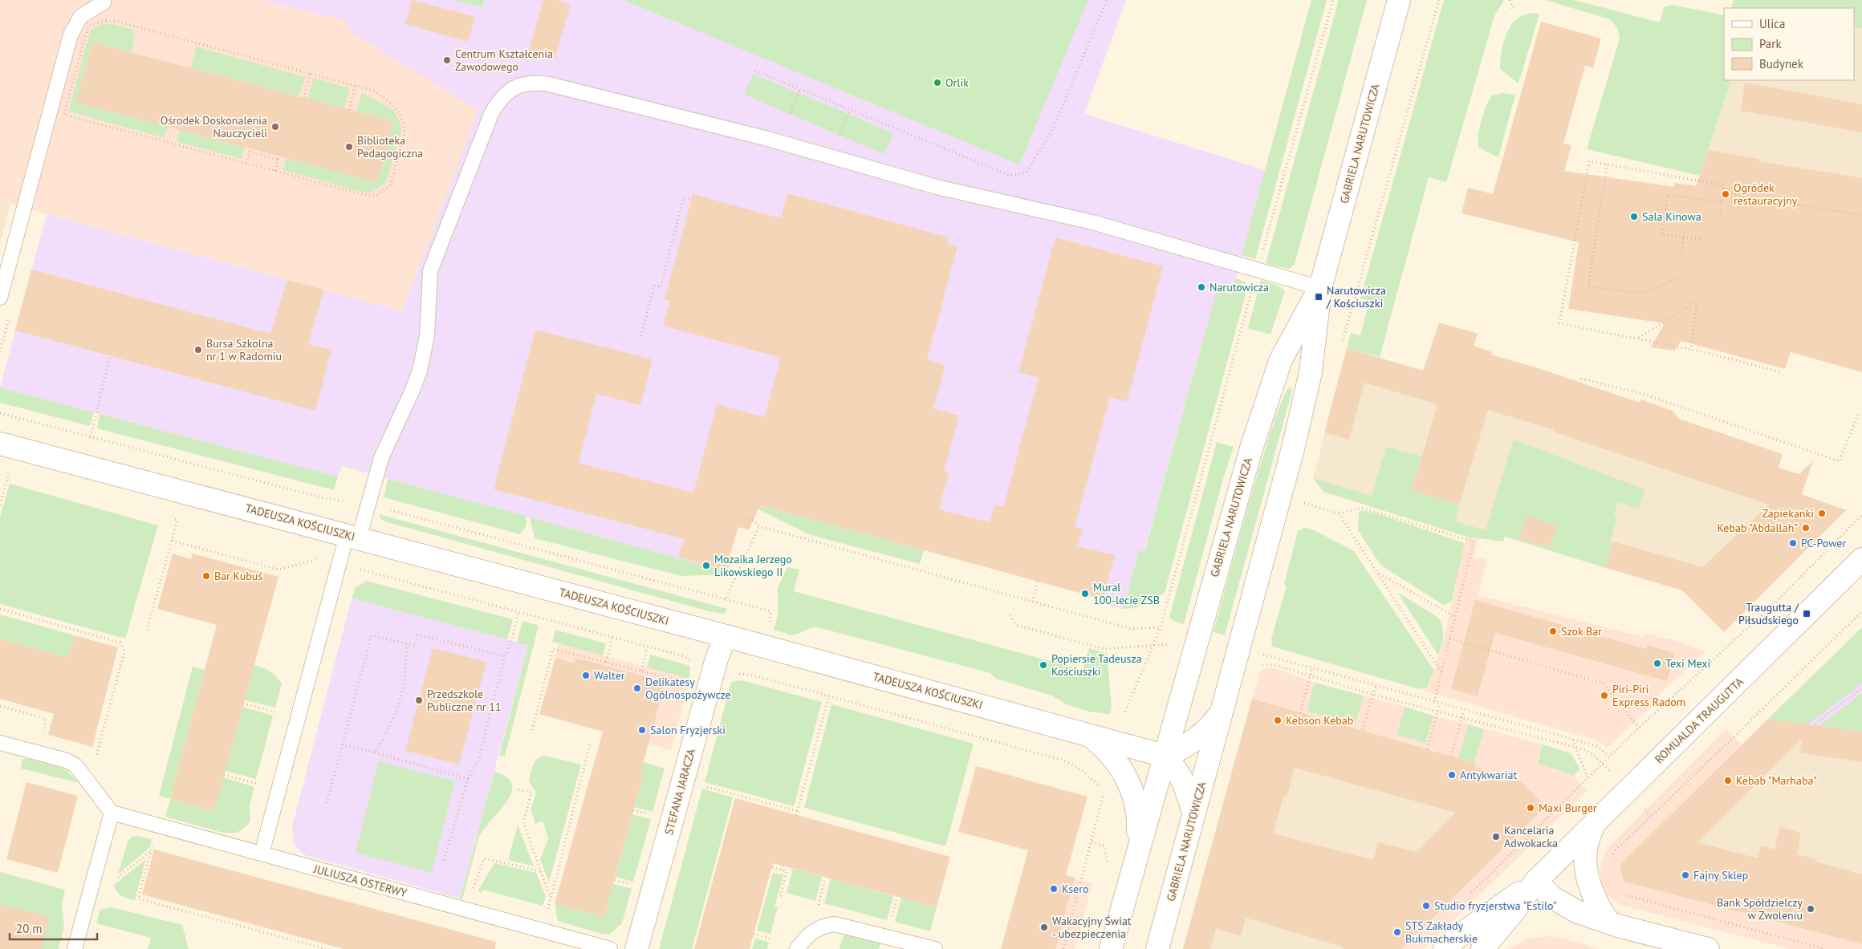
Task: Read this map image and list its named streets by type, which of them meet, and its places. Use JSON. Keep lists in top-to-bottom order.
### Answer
{
  "streets": {
    "street": [
      "GABRIELA NARUTOWICZA",
      "TADEUSZA KOŚCIUSZKI",
      "ROMUALDA TRAUGUTTA",
      "STEFANA JARACZA"
    ],
    "lane": ["JULIUSZA OSTERWY"]
  },
  "crossings": [
    ["GABRIELA NARUTOWICZA", "TADEUSZA KOŚCIUSZKI"],
    ["TADEUSZA KOŚCIUSZKI", "STEFANA JARACZA"]
  ],
  "places": {
    "other": [
      "Centrum Kształcenia Zawodowego",
      "Orlik",
      "Ośrodek Doskonalenia Nauczycieli",
      "Biblioteka Pedagogiczna",
      "Ogródek restauracyjny",
      "Sala Kinowa",
      "Narutowicza",
      "Bursa Szkolna nr 1 w Radomiu",
      "Zapiekanki",
      "Kebab \"Abdallah\"",
      "PC-Power",
      "Mozaika Jerzego Likowskiego II",
      "Bar Kubuś",
      "Mural 100-lecie ZSB",
      "Szok Bar",
      "Texi Mexi",
      "Popiersie Tadeusza Kościuszki",
      "Walter",
      "Delikatesy Ogólnospożywcze",
      "Piri-Piri Express Radom",
      "Przedszkole Publiczne nr 11",
      "Kebson Kebab",
      "Salon Fryzjerski",
      "Antykwariat",
      "Kebab \"Marhaba\"",
      "Maxi Burger",
      "Kancelaria Adwokacka",
      "Fajny Sklep",
      "Ksero",
      "Studio fryzjerstwa \"Estilo\"",
      "Bank Spółdzielczy w Zwoleniu",
      "Wakacyjny Świat - ubezpieczenia",
      "STS Zakłady Bukmacherskie"
    ],
    "transit": ["Narutowicza / Kościuszki", "Traugutta / Piłsudskiego"]
  },
  "legend": ["Ulica", "Park", "Budynek"],
  "scale_bar": "20 m"
}
